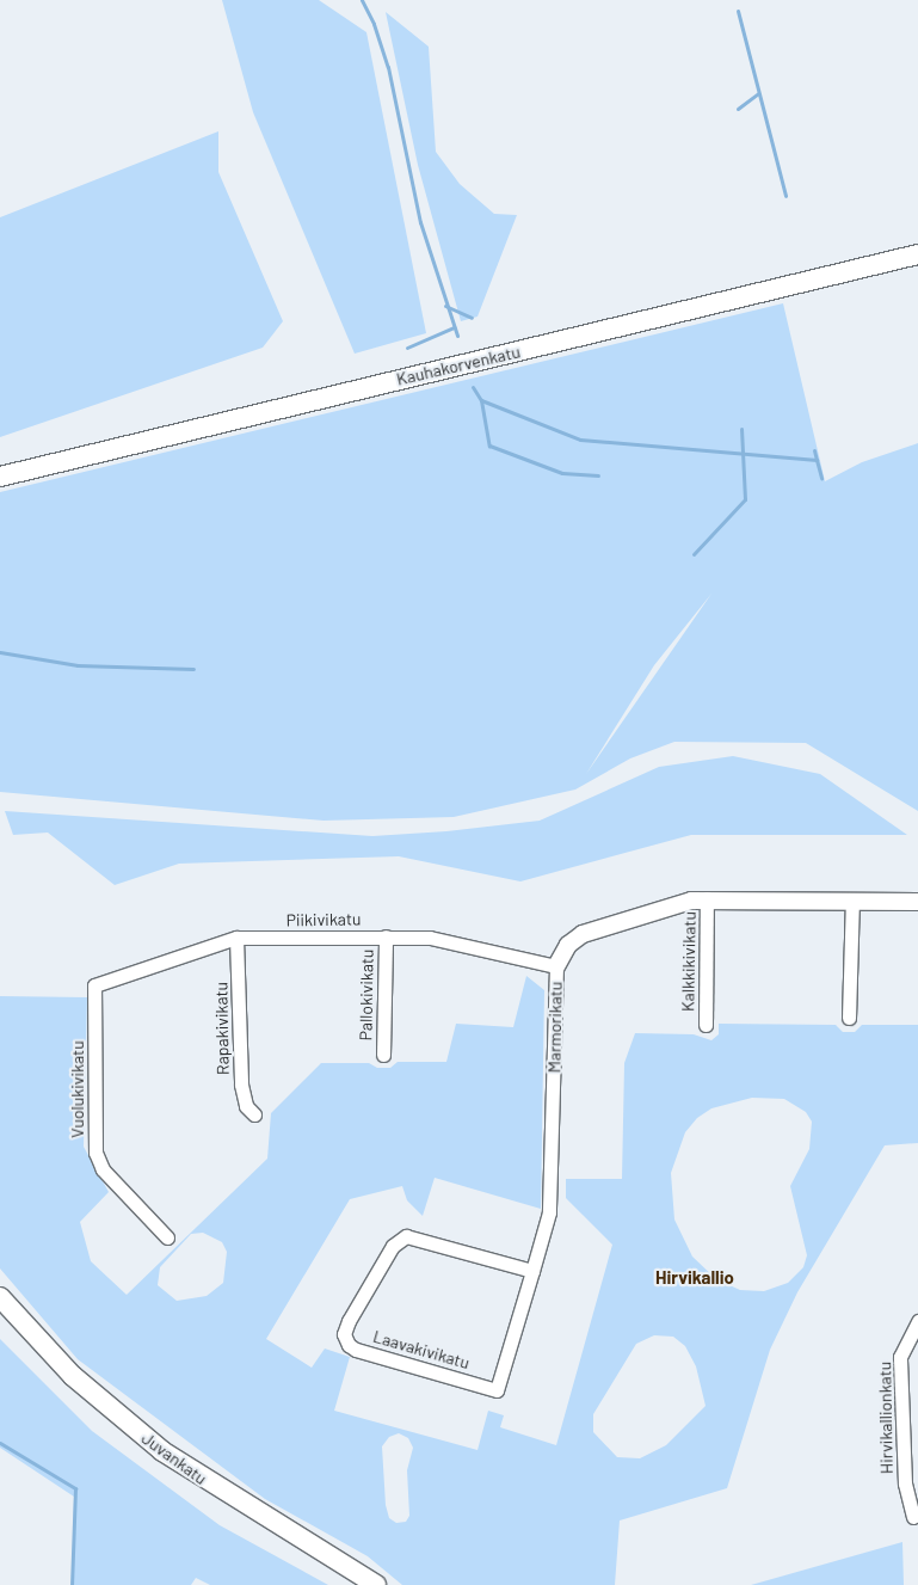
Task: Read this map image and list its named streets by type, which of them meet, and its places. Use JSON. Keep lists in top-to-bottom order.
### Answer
{
  "streets": {
    "main road": ["Kauhakorvenkatu", "Juvankatu"],
    "street": [
      "Piikivikatu",
      "Kalkkikivikatu",
      "Pallokivikatu",
      "Marmorikatu",
      "Rapakivikatu",
      "Vuolukivikatu",
      "Laavakivikatu",
      "Hirvikallionkatu"
    ]
  },
  "crossings": [
    ["Piikivikatu", "Pallokivikatu"],
    ["Piikivikatu", "Marmorikatu"],
    ["Piikivikatu", "Rapakivikatu"],
    ["Piikivikatu", "Vuolukivikatu"],
    ["Kalkkikivikatu", "Marmorikatu"],
    ["Marmorikatu", "Laavakivikatu"]
  ],
  "districts": ["Hirvikallio"]
}
